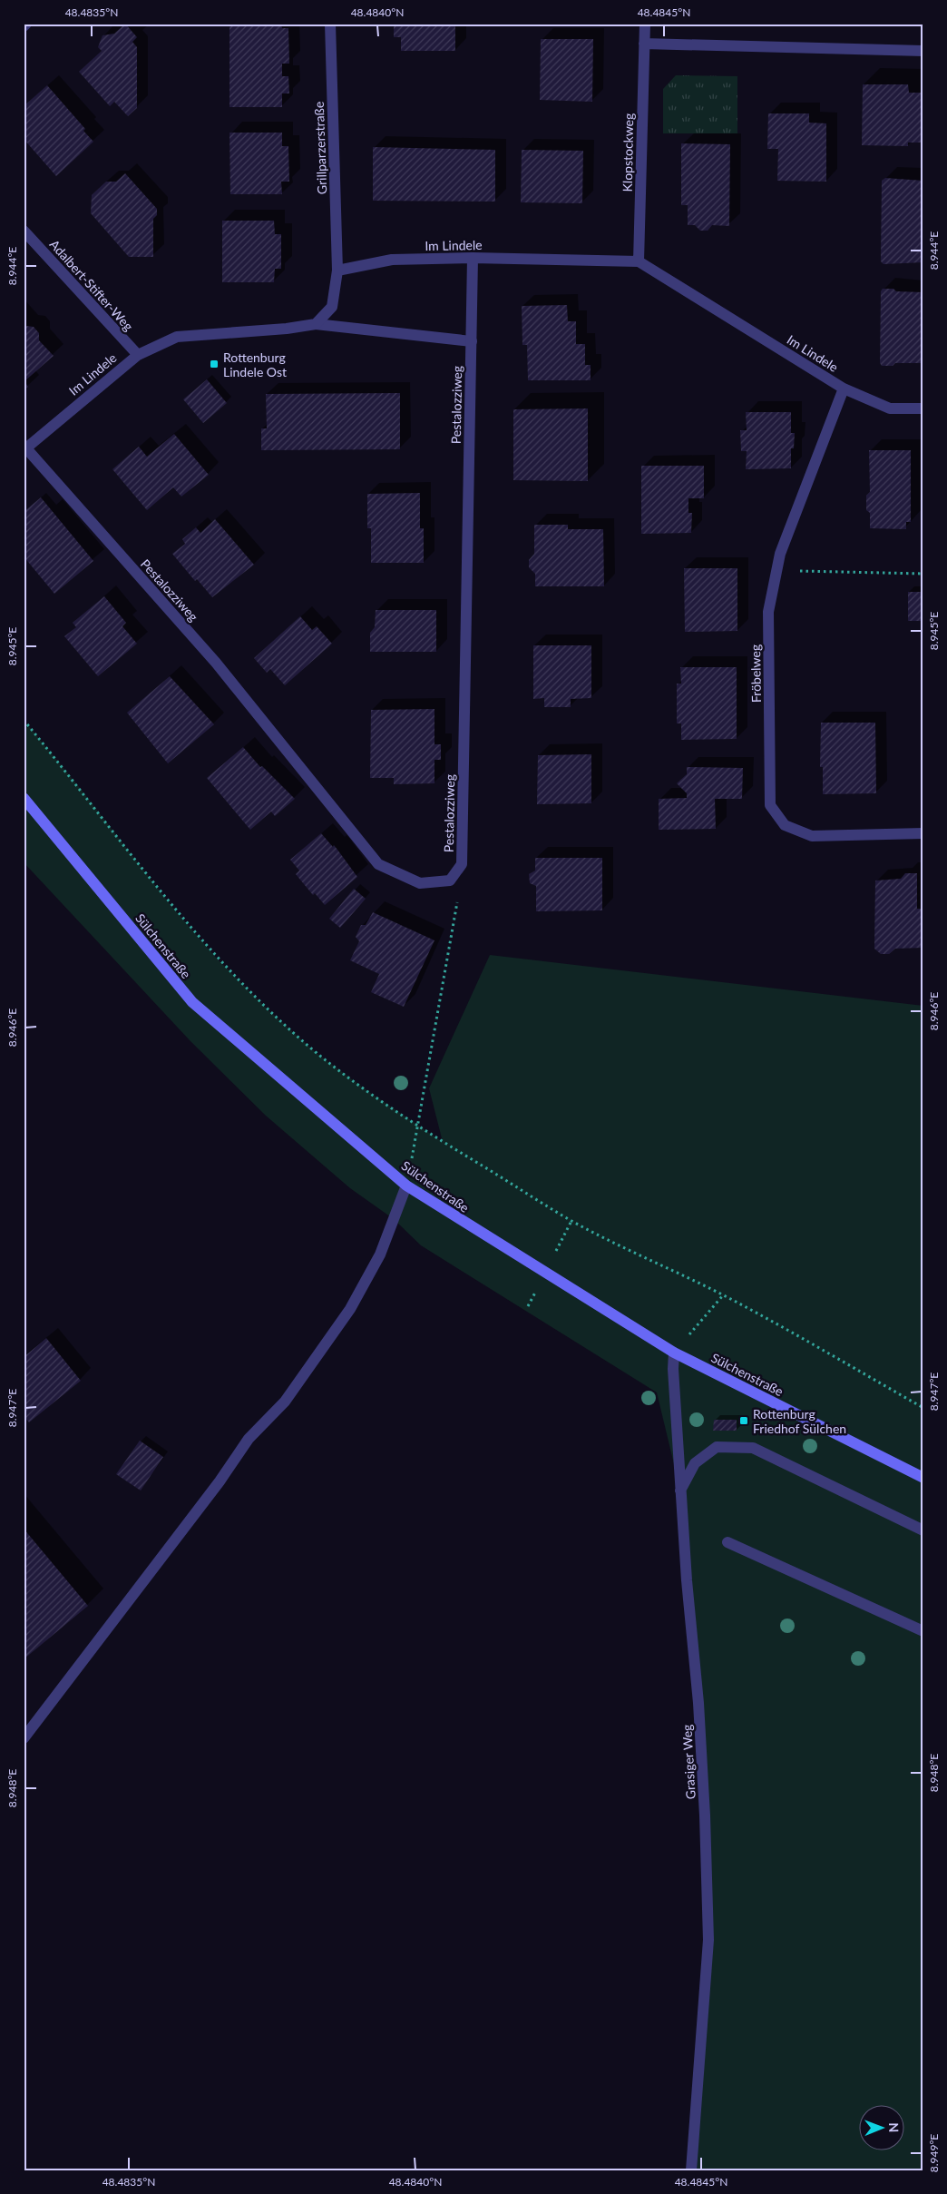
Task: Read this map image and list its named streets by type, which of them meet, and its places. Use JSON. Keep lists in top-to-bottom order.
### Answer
{
  "streets": {
    "main road": ["Sülchenstraße"],
    "street": [
      "Grillparzerstraße",
      "Klopstockweg",
      "Im Lindele",
      "Adalbert-Stifter-Weg",
      "Pestalozziweg",
      "Fröbelweg",
      "Grasiger Weg"
    ]
  },
  "crossings": [
    ["Grillparzerstraße", "Im Lindele"],
    ["Klopstockweg", "Im Lindele"],
    ["Im Lindele", "Adalbert-Stifter-Weg"],
    ["Im Lindele", "Pestalozziweg"],
    ["Im Lindele", "Fröbelweg"],
    ["Sülchenstraße", "Grasiger Weg"]
  ],
  "places": {
    "transit": ["Rottenburg Lindele Ost", "Rottenburg Friedhof Sülchen"]
  },
  "north": "right",
  "coordinates": [
    "48.4835°N",
    "48.4840°N",
    "48.4845°N",
    "8.944°E",
    "8.945°E",
    "8.946°E",
    "8.947°E",
    "8.948°E",
    "8.949°E"
  ]
}
